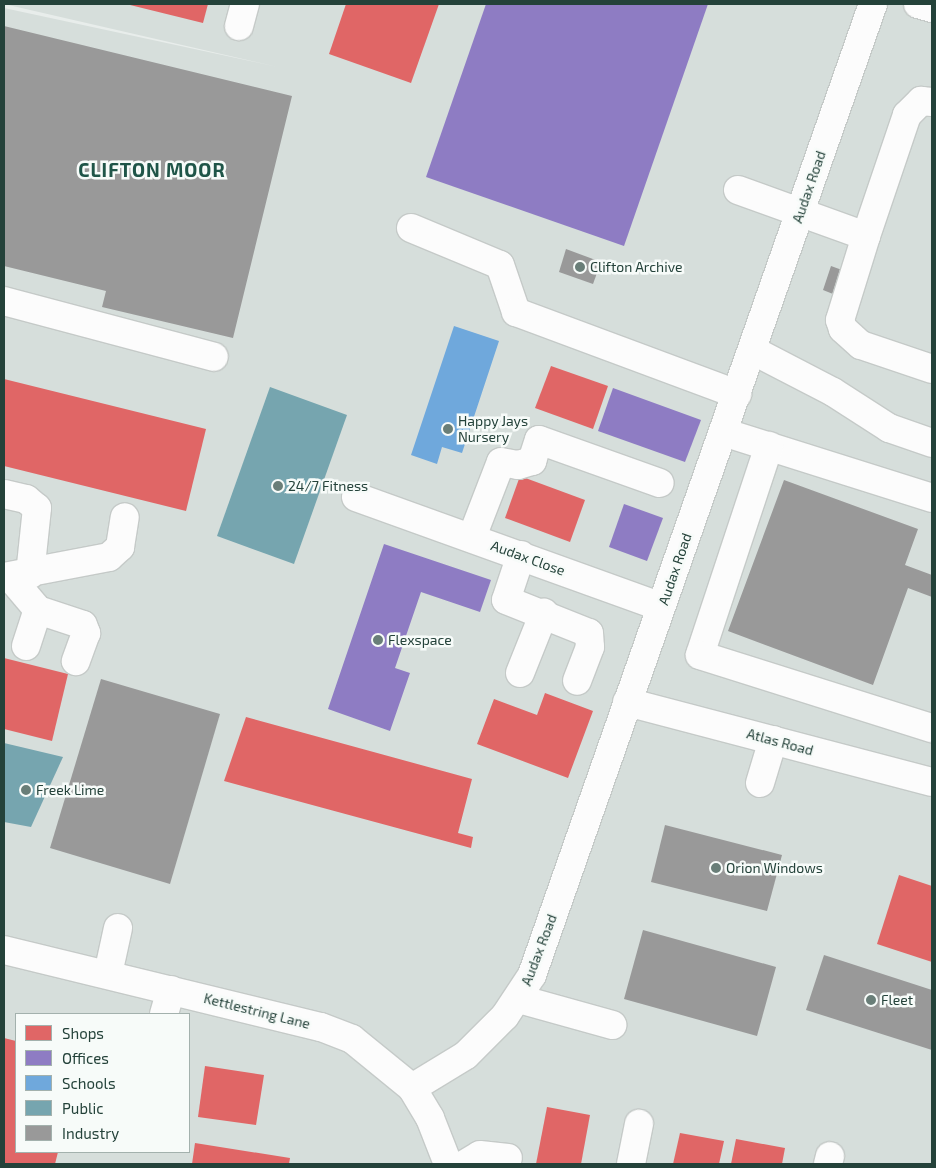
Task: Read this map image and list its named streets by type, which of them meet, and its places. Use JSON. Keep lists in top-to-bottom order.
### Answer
{
  "streets": {
    "street": [
      "Audax Road",
      "Audax Close",
      "Atlas Road",
      "Kettlestring Lane"
    ]
  },
  "crossings": [
    ["Audax Road", "Audax Close"],
    ["Audax Road", "Atlas Road"],
    ["Audax Road", "Kettlestring Lane"]
  ],
  "districts": ["CLIFTON MOOR"],
  "places": [
    "Clifton Archive",
    "Happy Jays Nursery",
    "24/7 Fitness",
    "Flexspace",
    "Freek Lime",
    "Orion Windows",
    "Fleet"
  ],
  "legend": [
    "Shops",
    "Offices",
    "Schools",
    "Public",
    "Industry"
  ]
}
